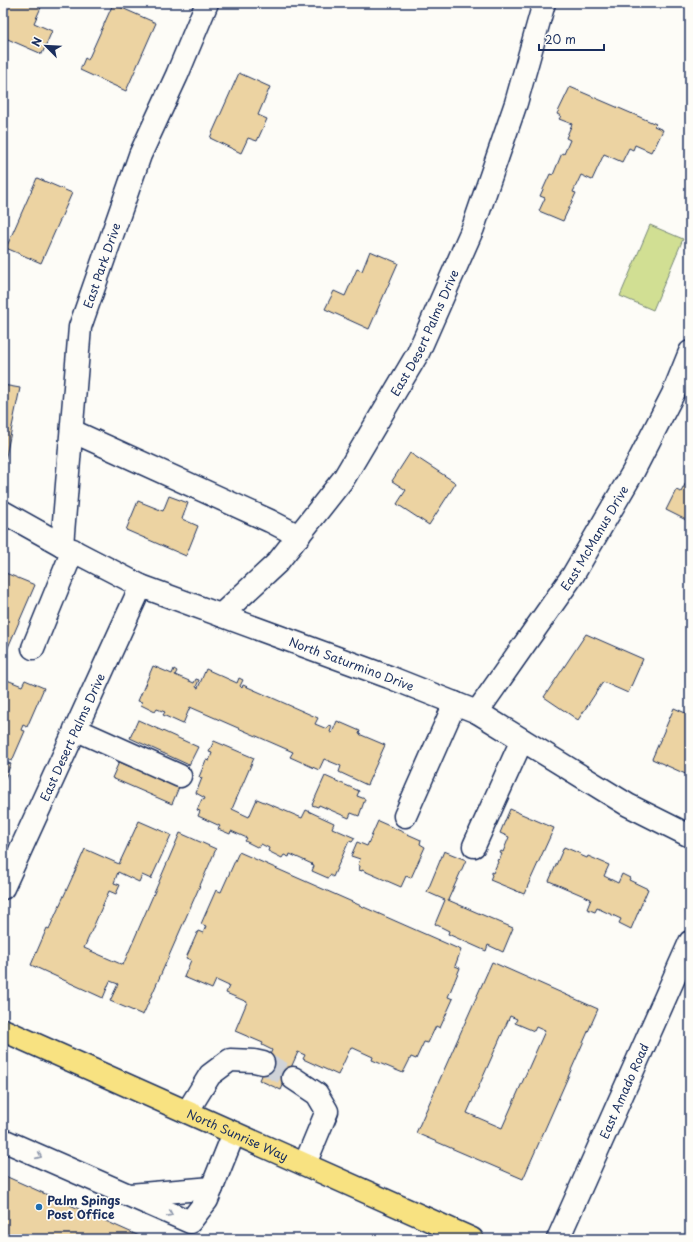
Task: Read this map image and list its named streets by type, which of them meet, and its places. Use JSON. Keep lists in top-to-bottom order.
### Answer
{
  "streets": {
    "main road": ["North Sunrise Way"],
    "street": [
      "East Park Drive",
      "East Desert Palms Drive",
      "East McManus Drive",
      "North Saturmino Drive",
      "East Amado Road"
    ]
  },
  "crossings": [
    ["East Park Drive", "North Saturmino Drive"],
    ["East Desert Palms Drive", "North Saturmino Drive"],
    ["East McManus Drive", "North Saturmino Drive"]
  ],
  "places": ["Palm Spings Post Office"],
  "scale_bar": "20 m",
  "north": "top left"
}
